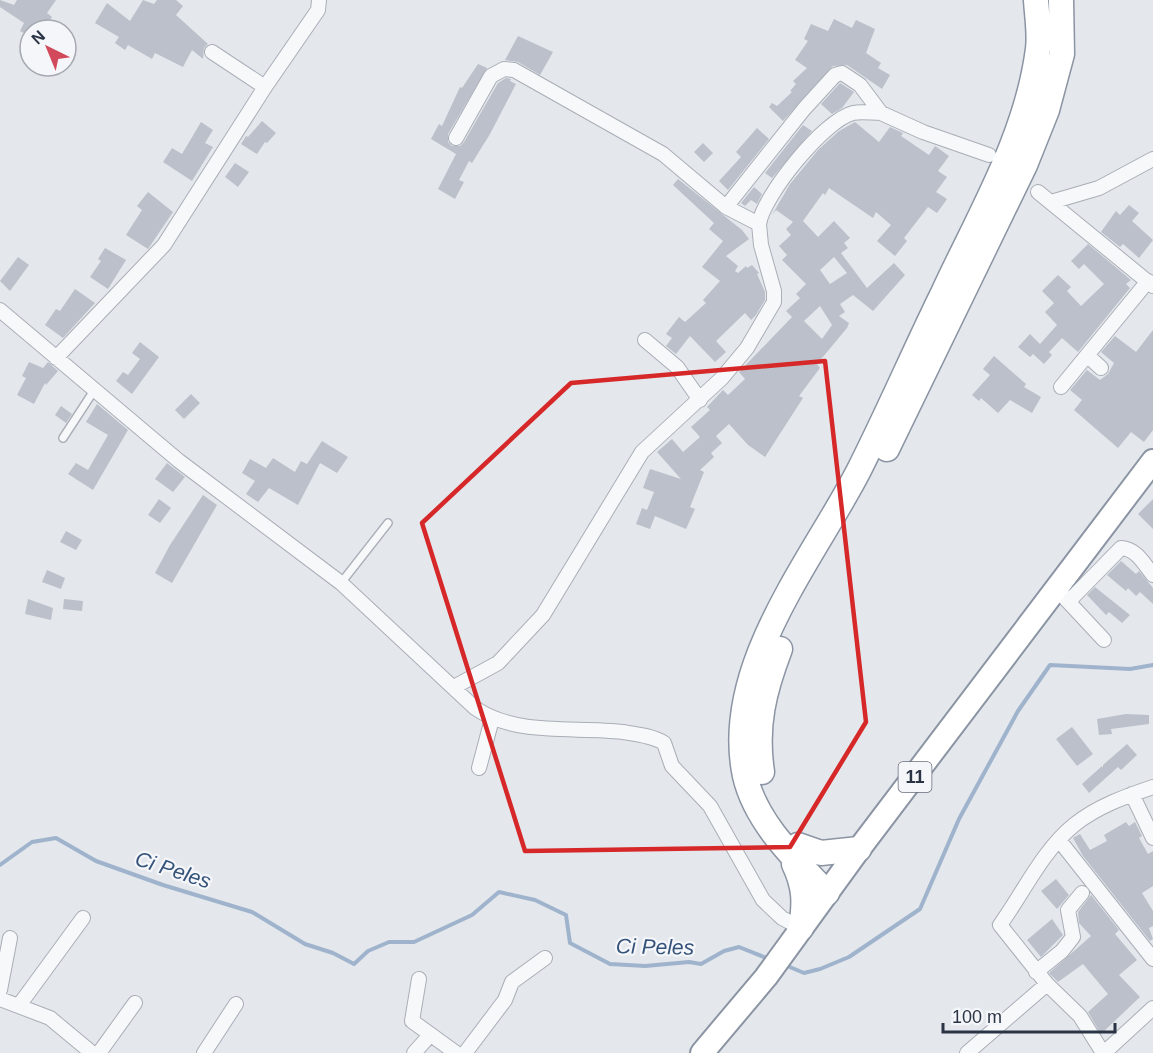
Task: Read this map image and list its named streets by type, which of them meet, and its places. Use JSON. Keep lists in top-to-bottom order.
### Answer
{
  "streets": {
    "highway": ["11"]
  },
  "water": ["Ci Peles"],
  "scale_bar": "100 m",
  "north": "top left"
}
